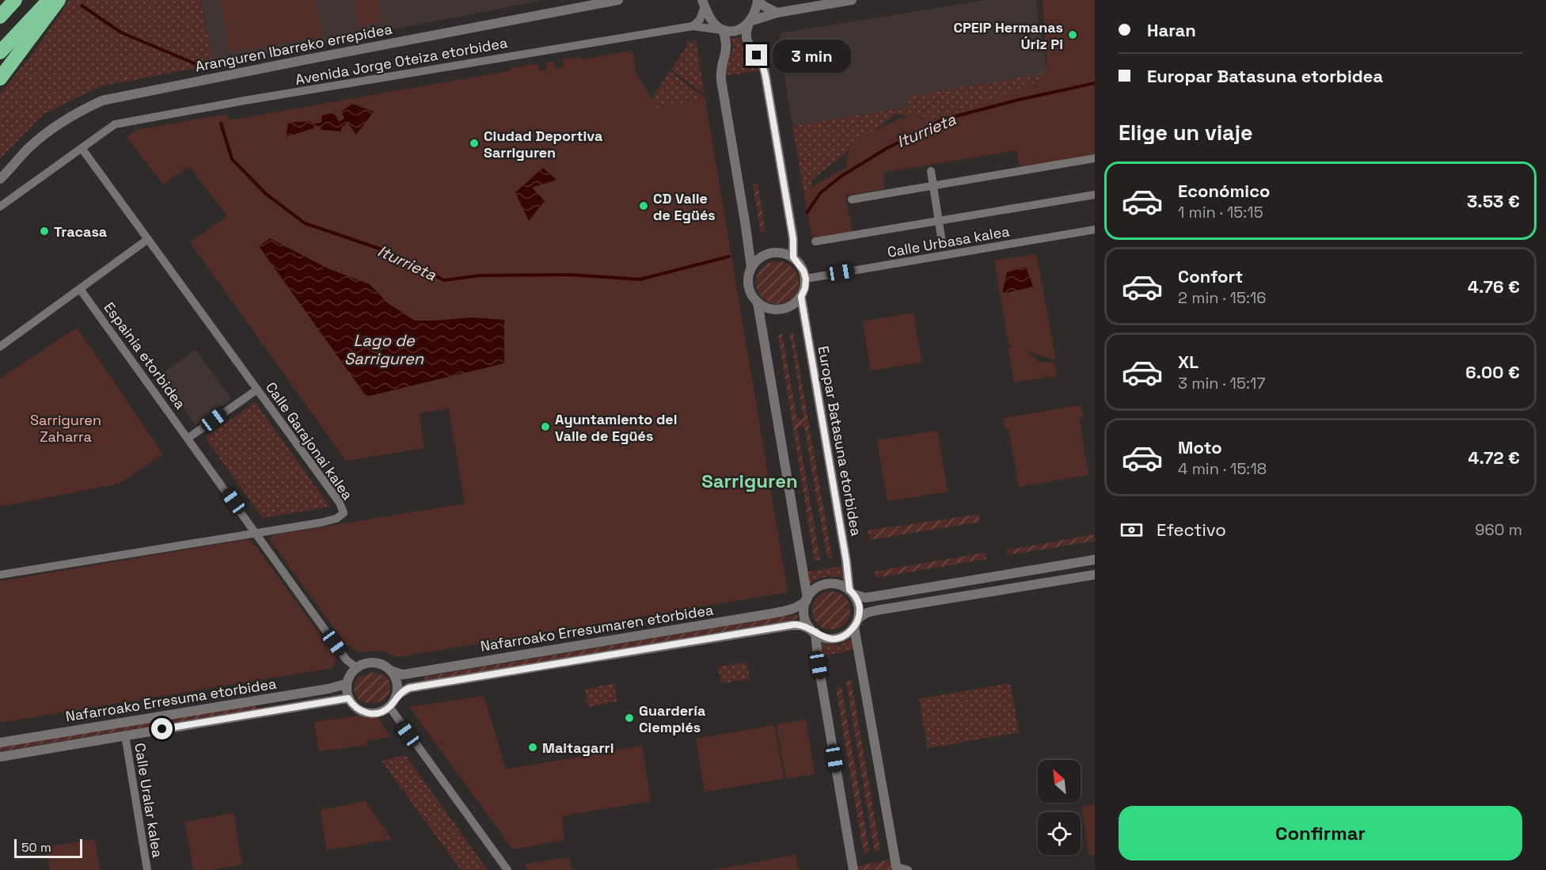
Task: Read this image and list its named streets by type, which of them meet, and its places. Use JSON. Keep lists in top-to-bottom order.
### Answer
{
  "streets": {
    "street": [
      "Aranguren Ibarreko errepidea",
      "Avenida Jorge Oteiza etorbidea",
      "Calle Urbasa kalea",
      "Espainia etorbidea",
      "Calle Garajonai kalea",
      "Europar Batasuna etorbidea",
      "Nafarroako Erresumaren etorbidea",
      "Nafarroako Erresuma etorbidea",
      "Calle Uralar kalea"
    ]
  },
  "crossings": [
    ["Avenida Jorge Oteiza etorbidea", "Calle Garajonai kalea"],
    ["Calle Urbasa kalea", "Europar Batasuna etorbidea"],
    ["Espainia etorbidea", "Calle Garajonai kalea"],
    ["Espainia etorbidea", "Nafarroako Erresumaren etorbidea"],
    ["Espainia etorbidea", "Nafarroako Erresuma etorbidea"],
    ["Europar Batasuna etorbidea", "Nafarroako Erresumaren etorbidea"],
    ["Nafarroako Erresumaren etorbidea", "Nafarroako Erresuma etorbidea"],
    ["Nafarroako Erresuma etorbidea", "Calle Uralar kalea"]
  ],
  "districts": ["Sarriguren"],
  "water": ["Iturrieta", "Lago de Sarriguren"],
  "parks": ["Sarriguren Zaharra"],
  "places": [
    "CPEIP Hermanas Úriz Pi",
    "Ciudad Deportiva Sarriguren",
    "CD Valle de Egüés",
    "Tracasa",
    "Ayuntamiento del Valle de Egüés",
    "Guardería Ciempiés",
    "Maitagarri"
  ],
  "scale_bar": "50 m",
  "north": "top left",
  "page": {
    "banner": ["Haran", "Europar Batasuna etorbidea"],
    "bubble": "3 min",
    "heading": "Elige un viaje",
    "list": [
      {
        "name": "Económico",
        "note": "1 min · 15:15",
        "value": "3.53 €"
      },
      {
        "name": "Confort",
        "note": "2 min · 15:16",
        "value": "4.76 €"
      },
      {
        "name": "XL",
        "note": "3 min · 15:17",
        "value": "6.00 €"
      },
      {
        "name": "Moto",
        "note": "4 min · 15:18",
        "value": "4.72 €"
      }
    ],
    "pay": ["Efectivo", "960 m"],
    "buttons": "Confirmar",
    "scale": "50 m"
  }
}
